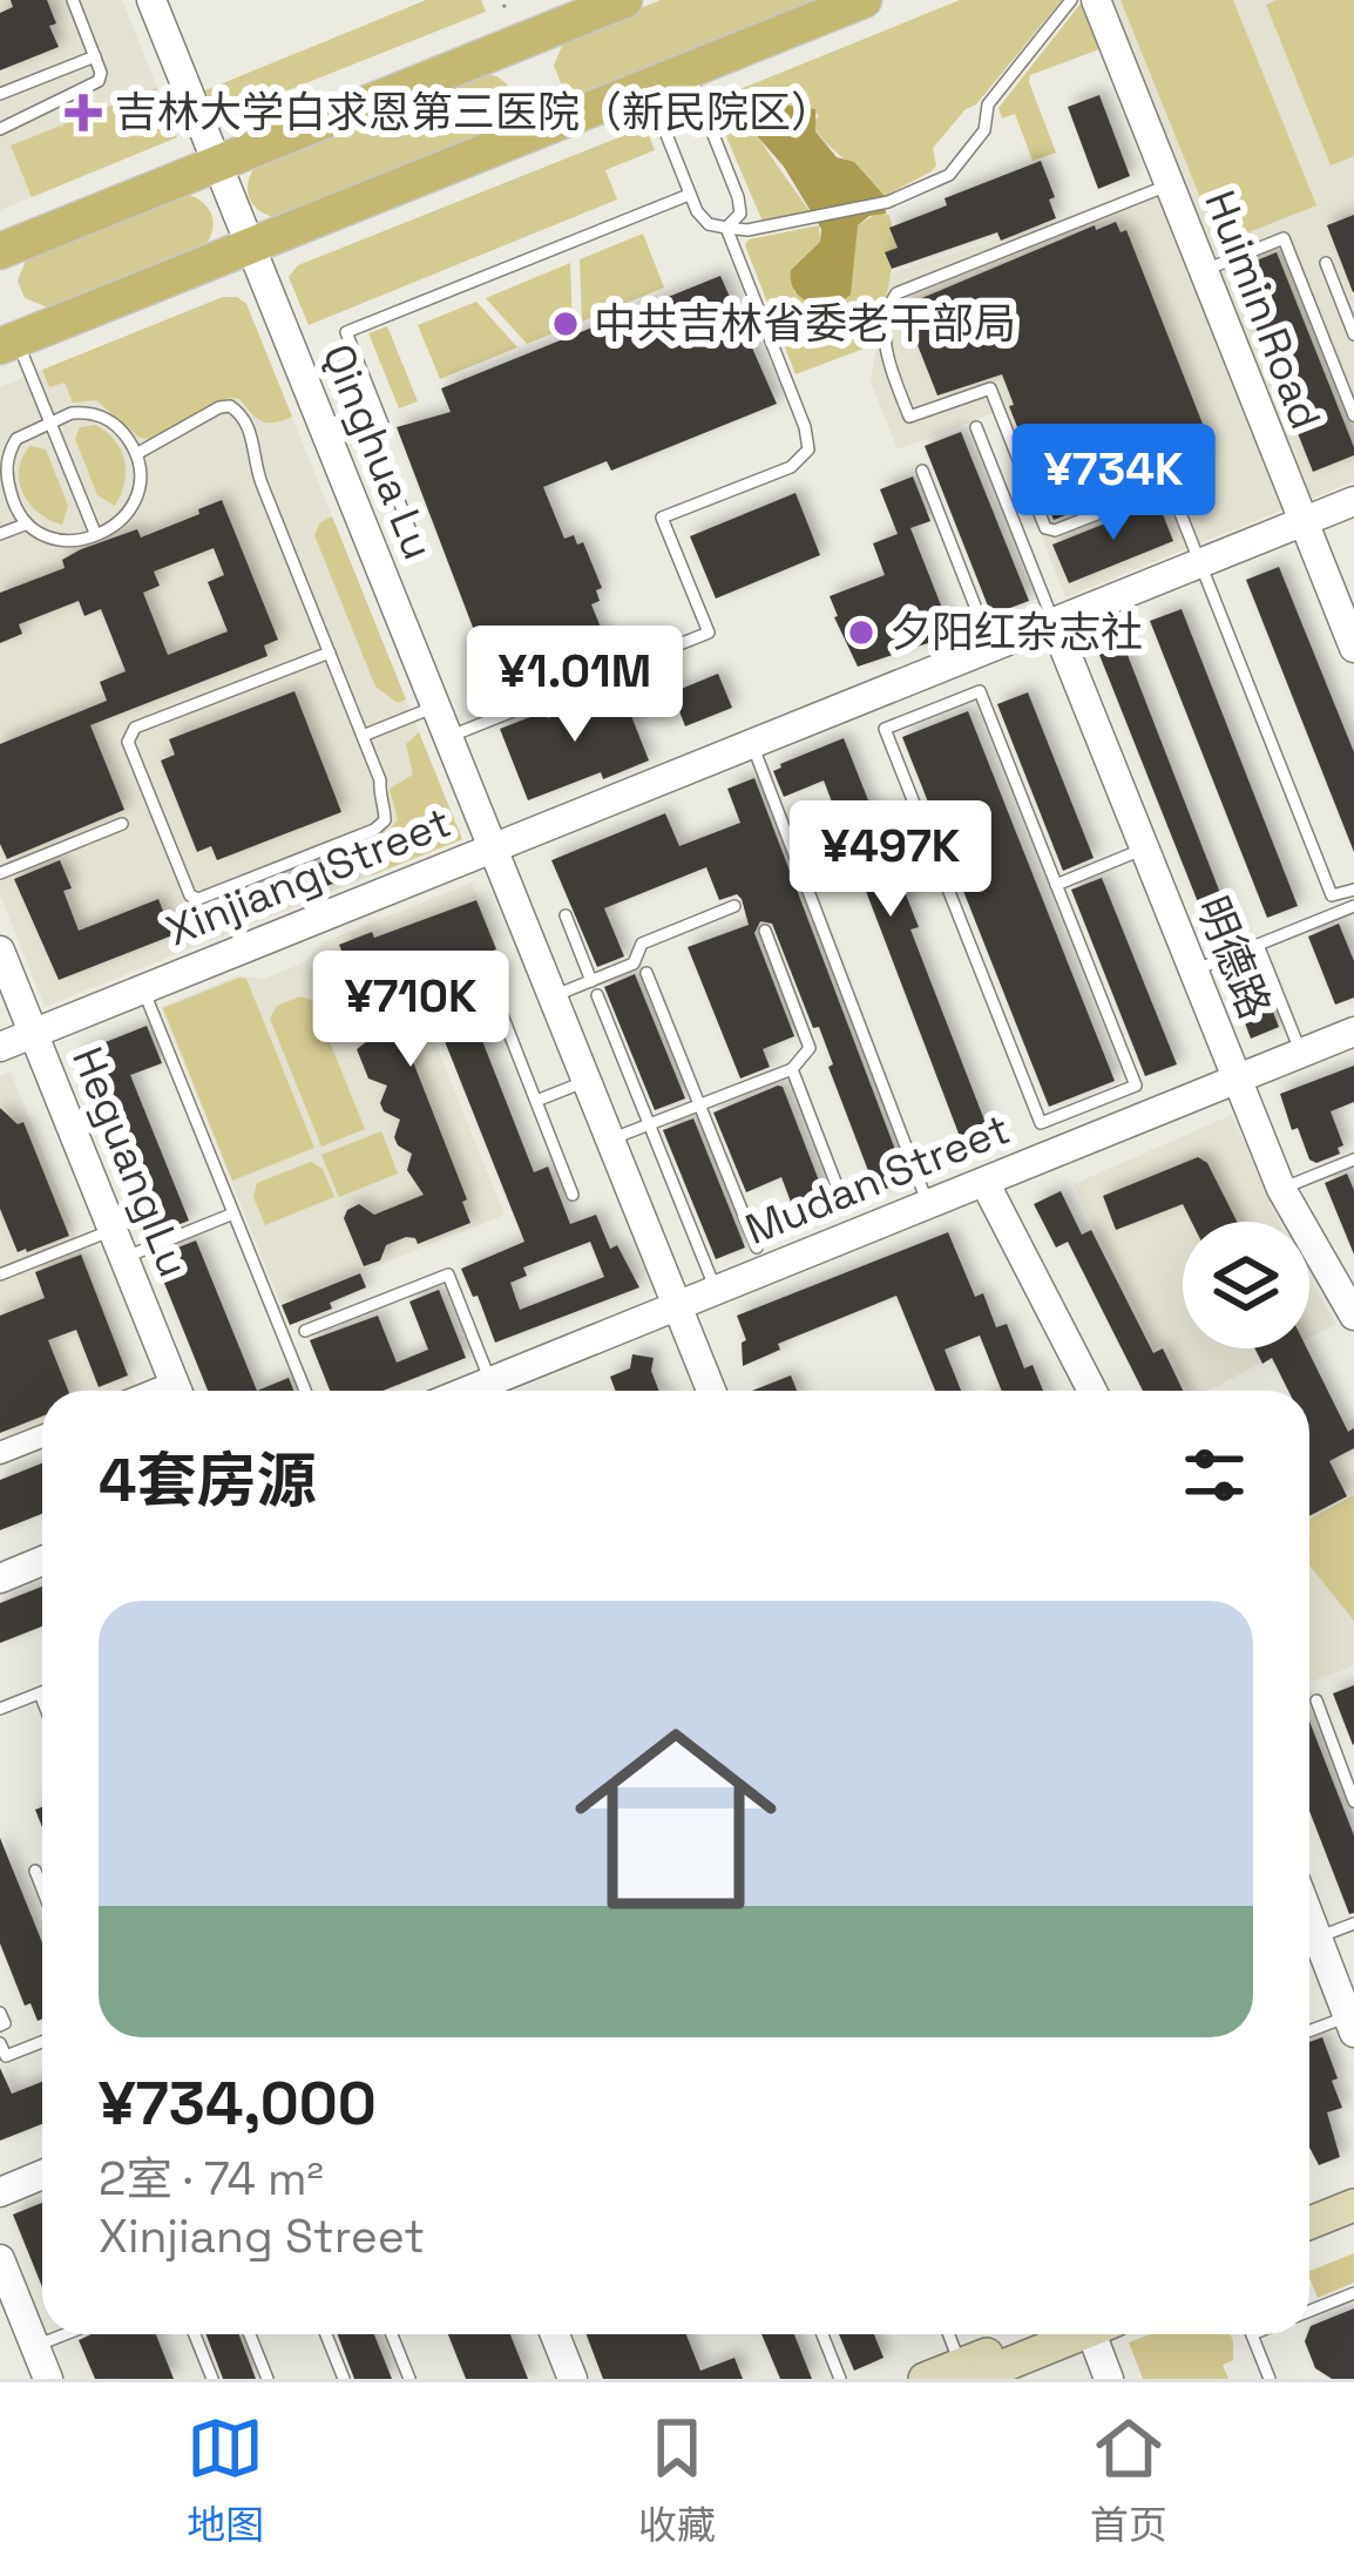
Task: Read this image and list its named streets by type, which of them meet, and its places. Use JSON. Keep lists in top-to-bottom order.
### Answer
{
  "streets": {
    "street": [
      "Huimin Road",
      "Qinghua Lu",
      "Xinjiang Street",
      "明德路",
      "Heguang Lu",
      "Mudan Street"
    ]
  },
  "crossings": [
    ["Huimin Road", "Xinjiang Street"],
    ["Qinghua Lu", "Xinjiang Street"],
    ["Qinghua Lu", "Mudan Street"],
    ["Xinjiang Street", "明德路"],
    ["Xinjiang Street", "Heguang Lu"],
    ["明德路", "Mudan Street"]
  ],
  "places": {
    "health": ["吉林大学白求恩第三医院（新民院区）"],
    "other": ["中共吉林省委老干部局", "夕阳红杂志社"]
  },
  "page": {
    "price": [
      "¥734K",
      "¥1.01M",
      "¥497K",
      "¥710K"
    ],
    "heading": "4套房源",
    "list": [
      {
        "name": "¥734,000",
        "note": "2室 · 74 m² · Xinjiang Street"
      }
    ],
    "tabs": ["地图", "收藏", "首页"]
  }
}
